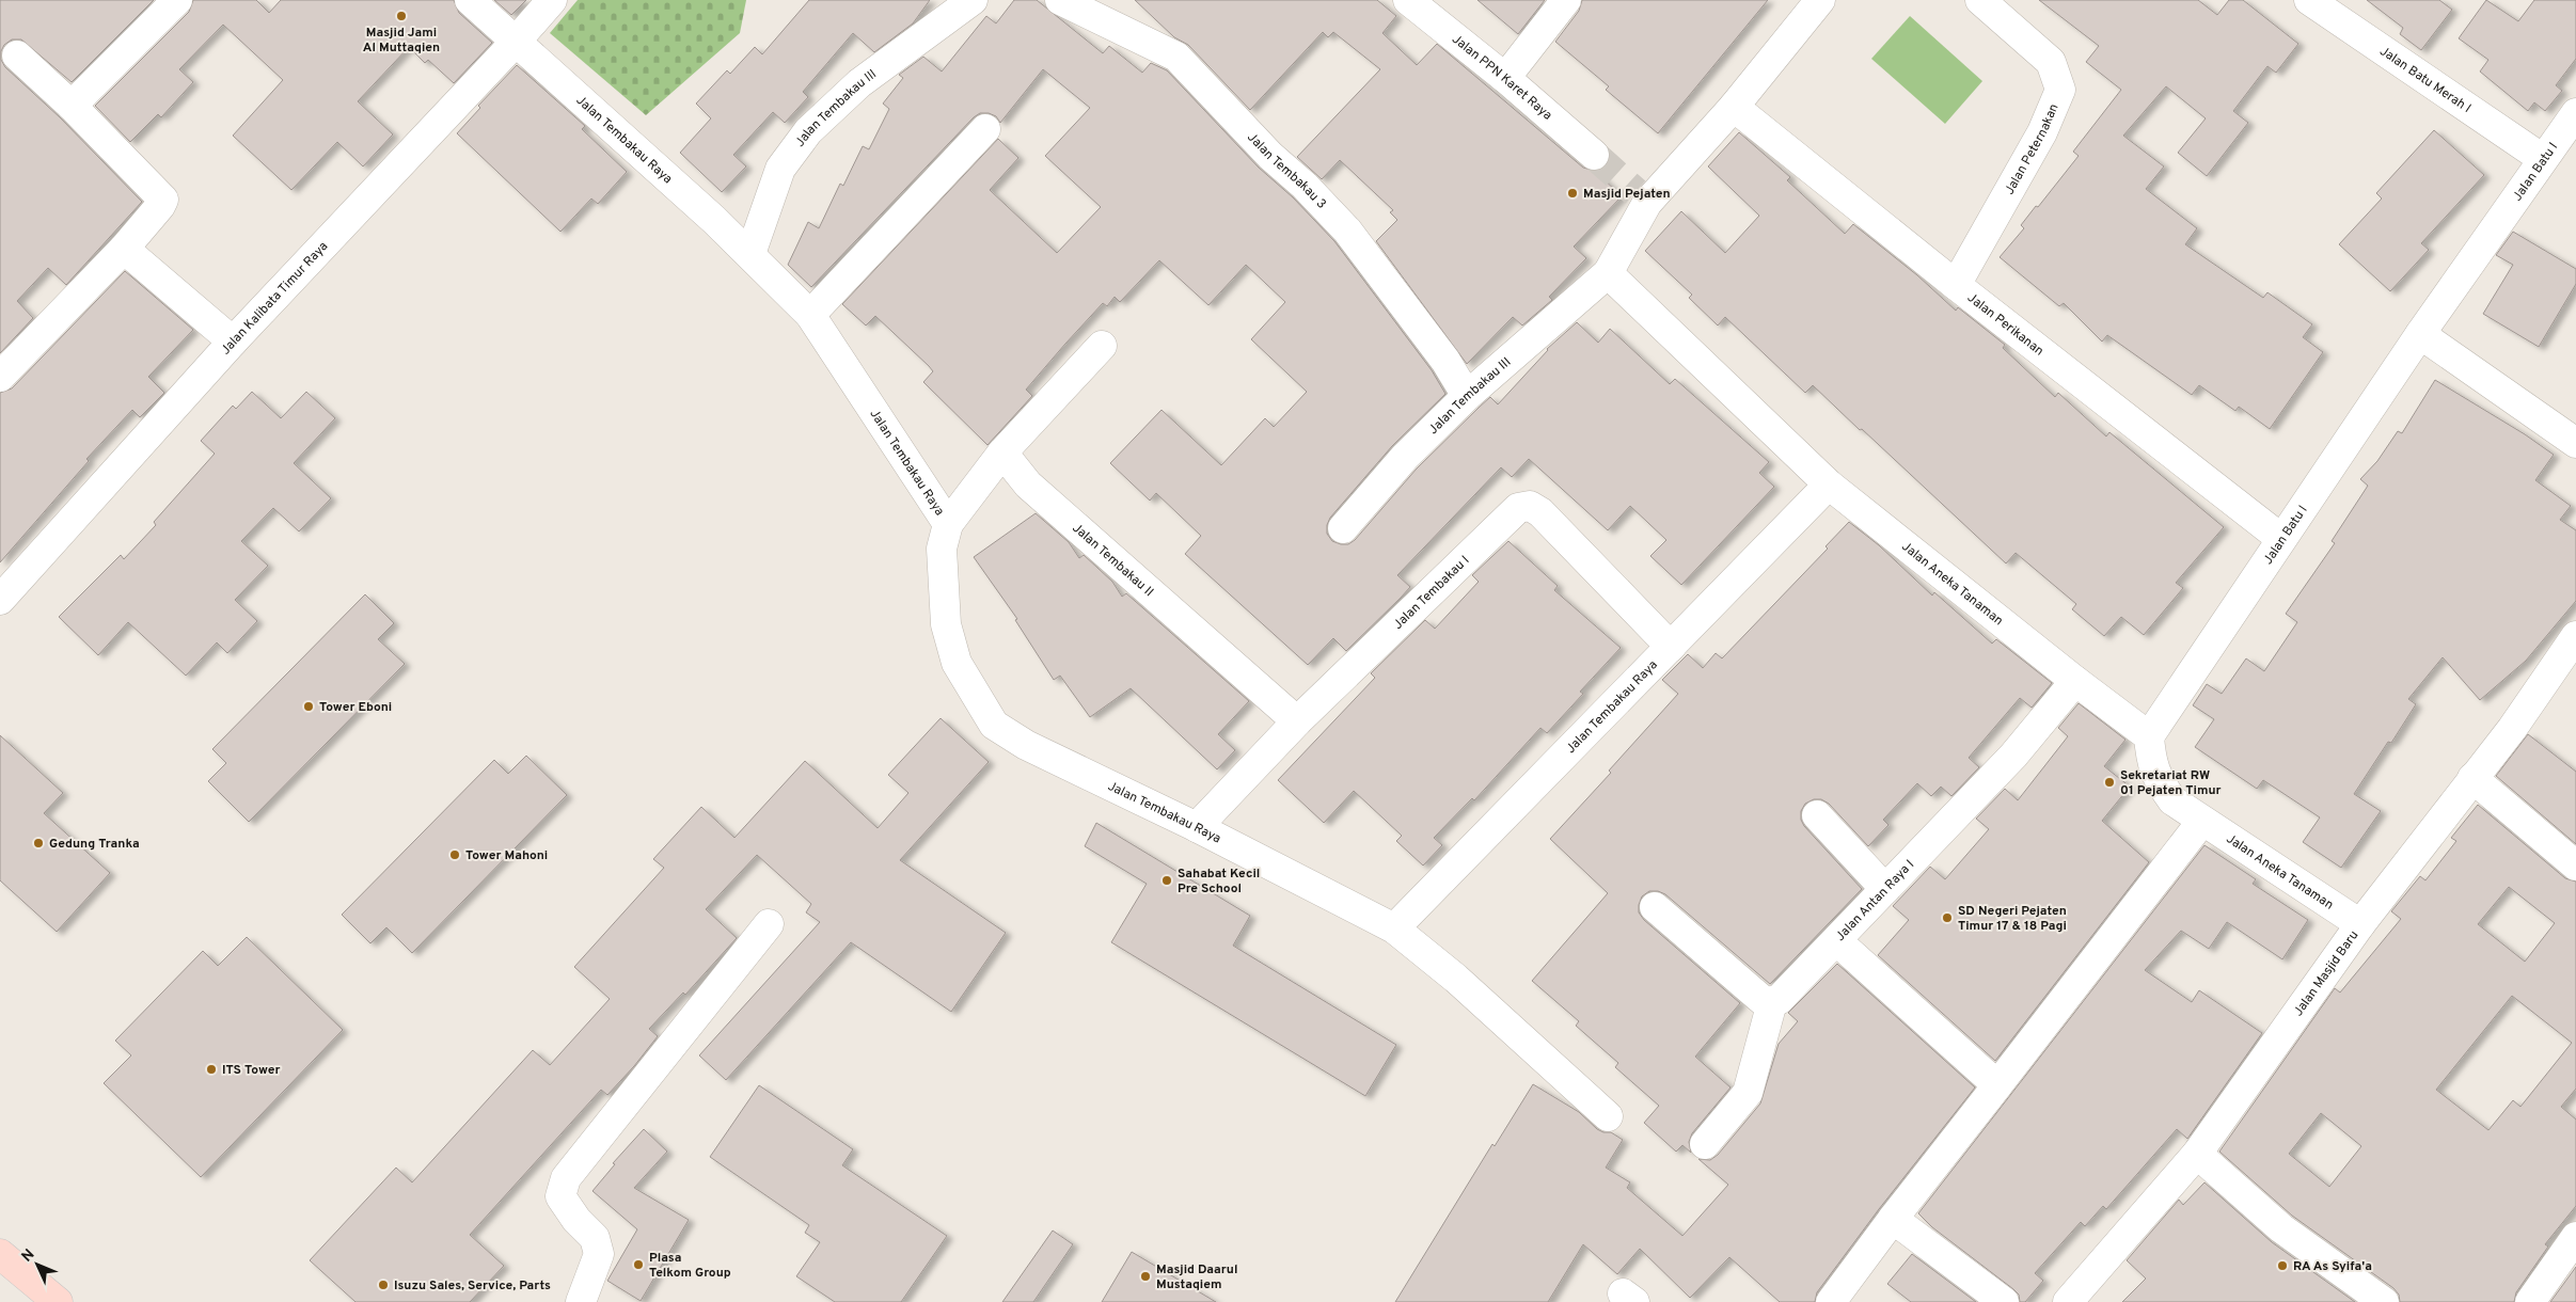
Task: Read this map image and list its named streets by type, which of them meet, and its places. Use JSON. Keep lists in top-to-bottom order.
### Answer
{
  "streets": {
    "street": [
      "Jalan PPN Karet Raya",
      "Jalan Batu Merah I",
      "Jalan Tembakau III",
      "Jalan Tembakau Raya",
      "Jalan Peternakan",
      "Jalan Tembakau 3",
      "Jalan Batu I",
      "Jalan Kalibata Timur Raya",
      "Jalan Perikanan",
      "Jalan Tembakau II",
      "Jalan Aneka Tanaman",
      "Jalan Tembakau I",
      "Jalan Antan Raya I",
      "Jalan Masjid Baru"
    ]
  },
  "crossings": [
    ["Jalan Batu Merah I", "Jalan Batu I"],
    ["Jalan Tembakau III", "Jalan Tembakau Raya"],
    ["Jalan Tembakau III", "Jalan Tembakau 3"],
    ["Jalan Tembakau III", "Jalan Aneka Tanaman"],
    ["Jalan Tembakau Raya", "Jalan Kalibata Timur Raya"],
    ["Jalan Tembakau Raya", "Jalan Aneka Tanaman"],
    ["Jalan Tembakau Raya", "Jalan Tembakau I"],
    ["Jalan Peternakan", "Jalan Perikanan"],
    ["Jalan Batu I", "Jalan Perikanan"],
    ["Jalan Batu I", "Jalan Aneka Tanaman"],
    ["Jalan Tembakau II", "Jalan Tembakau I"],
    ["Jalan Aneka Tanaman", "Jalan Antan Raya I"],
    ["Jalan Aneka Tanaman", "Jalan Masjid Baru"]
  ],
  "places": [
    "Masjid Jami Al Muttaqien",
    "Masjid Pejaten",
    "Tower Eboni",
    "Sekretariat RW 01 Pejaten Timur",
    "Gedung Tranka",
    "Tower Mahoni",
    "Sahabat Kecil Pre School",
    "SD Negeri Pejaten Timur 17 & 18 Pagi",
    "ITS Tower",
    "Plasa Telkom Group",
    "RA As Syifa'a",
    "Masjid Daarul Mustaqiem",
    "Isuzu Sales, Service, Parts"
  ],
  "north": "top left"
}
